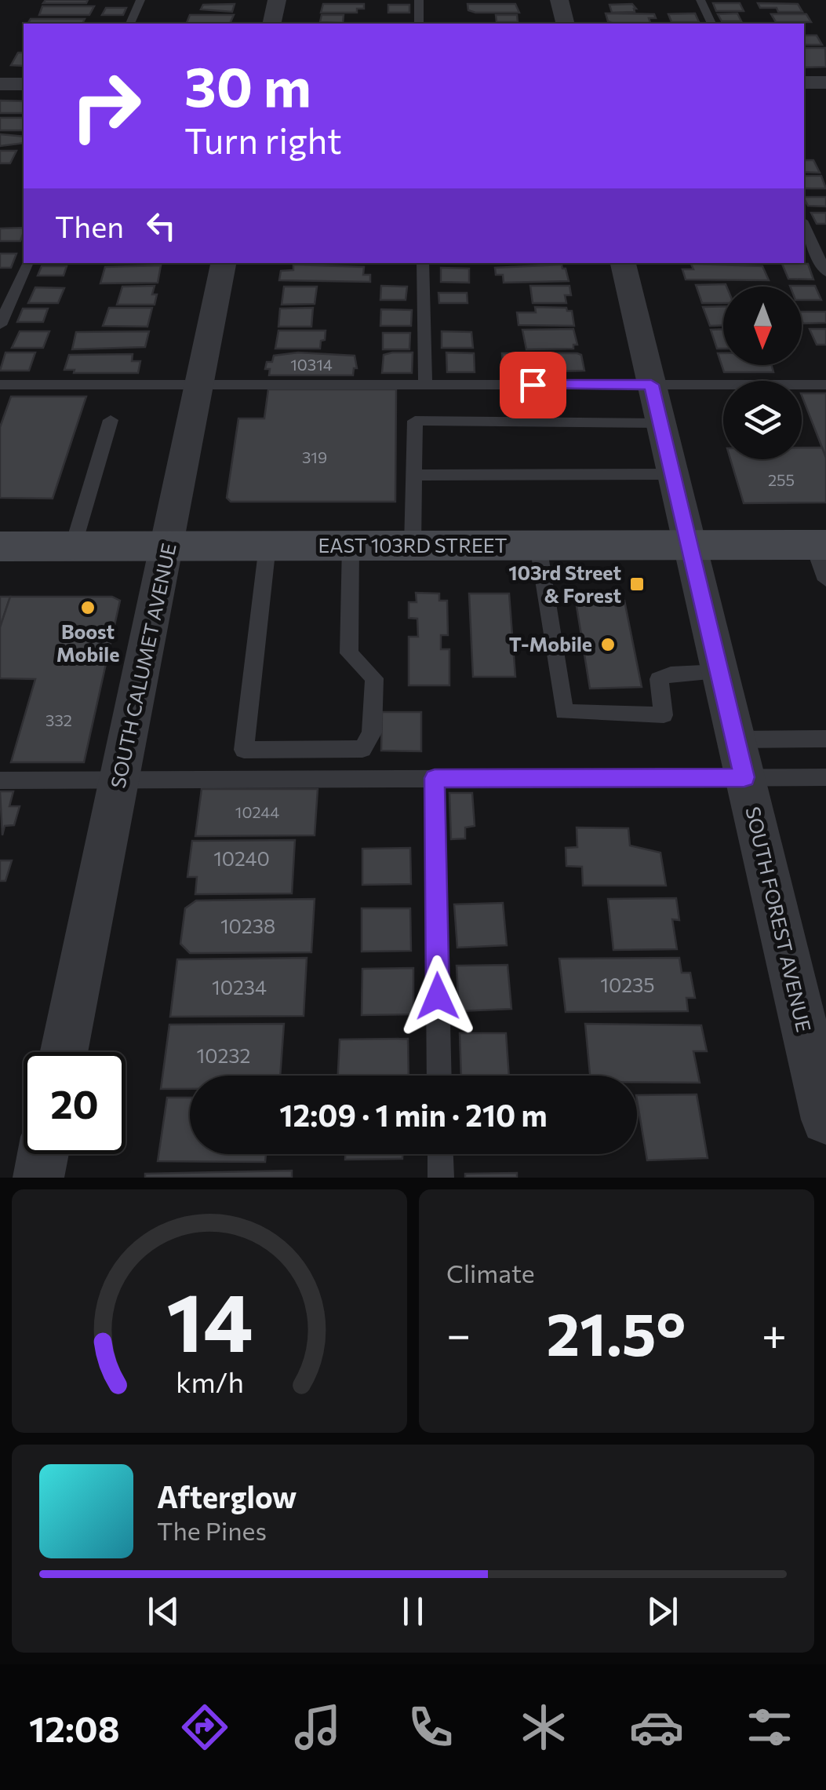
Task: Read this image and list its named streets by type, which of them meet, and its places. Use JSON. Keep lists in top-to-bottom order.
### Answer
{
  "streets": {
    "main road": ["EAST 103RD STREET"],
    "street": ["SOUTH CALUMET AVENUE", "SOUTH FOREST AVENUE"]
  },
  "crossings": [
    ["EAST 103RD STREET", "SOUTH CALUMET AVENUE"],
    ["EAST 103RD STREET", "SOUTH FOREST AVENUE"]
  ],
  "places": {
    "transit": ["103rd Street & Forest"],
    "other": ["Boost Mobile", "T-Mobile"]
  },
  "house_numbers": [
    "10314",
    "319",
    "255",
    "332",
    "10244",
    "10240",
    "10238",
    "10235",
    "10234",
    "10232"
  ],
  "north": "bottom",
  "page": {
    "turn": ["30 m", "Turn right"],
    "then": "Then",
    "limit": "20",
    "trip": "12:09 · 1 min · 210 m",
    "tile": "Climate",
    "heat": ["−", "21.5°", "+"],
    "song": ["Afterglow", "The Pines"],
    "tabs": "12:08",
    "gauge": ["14", "km/h"]
  }
}
